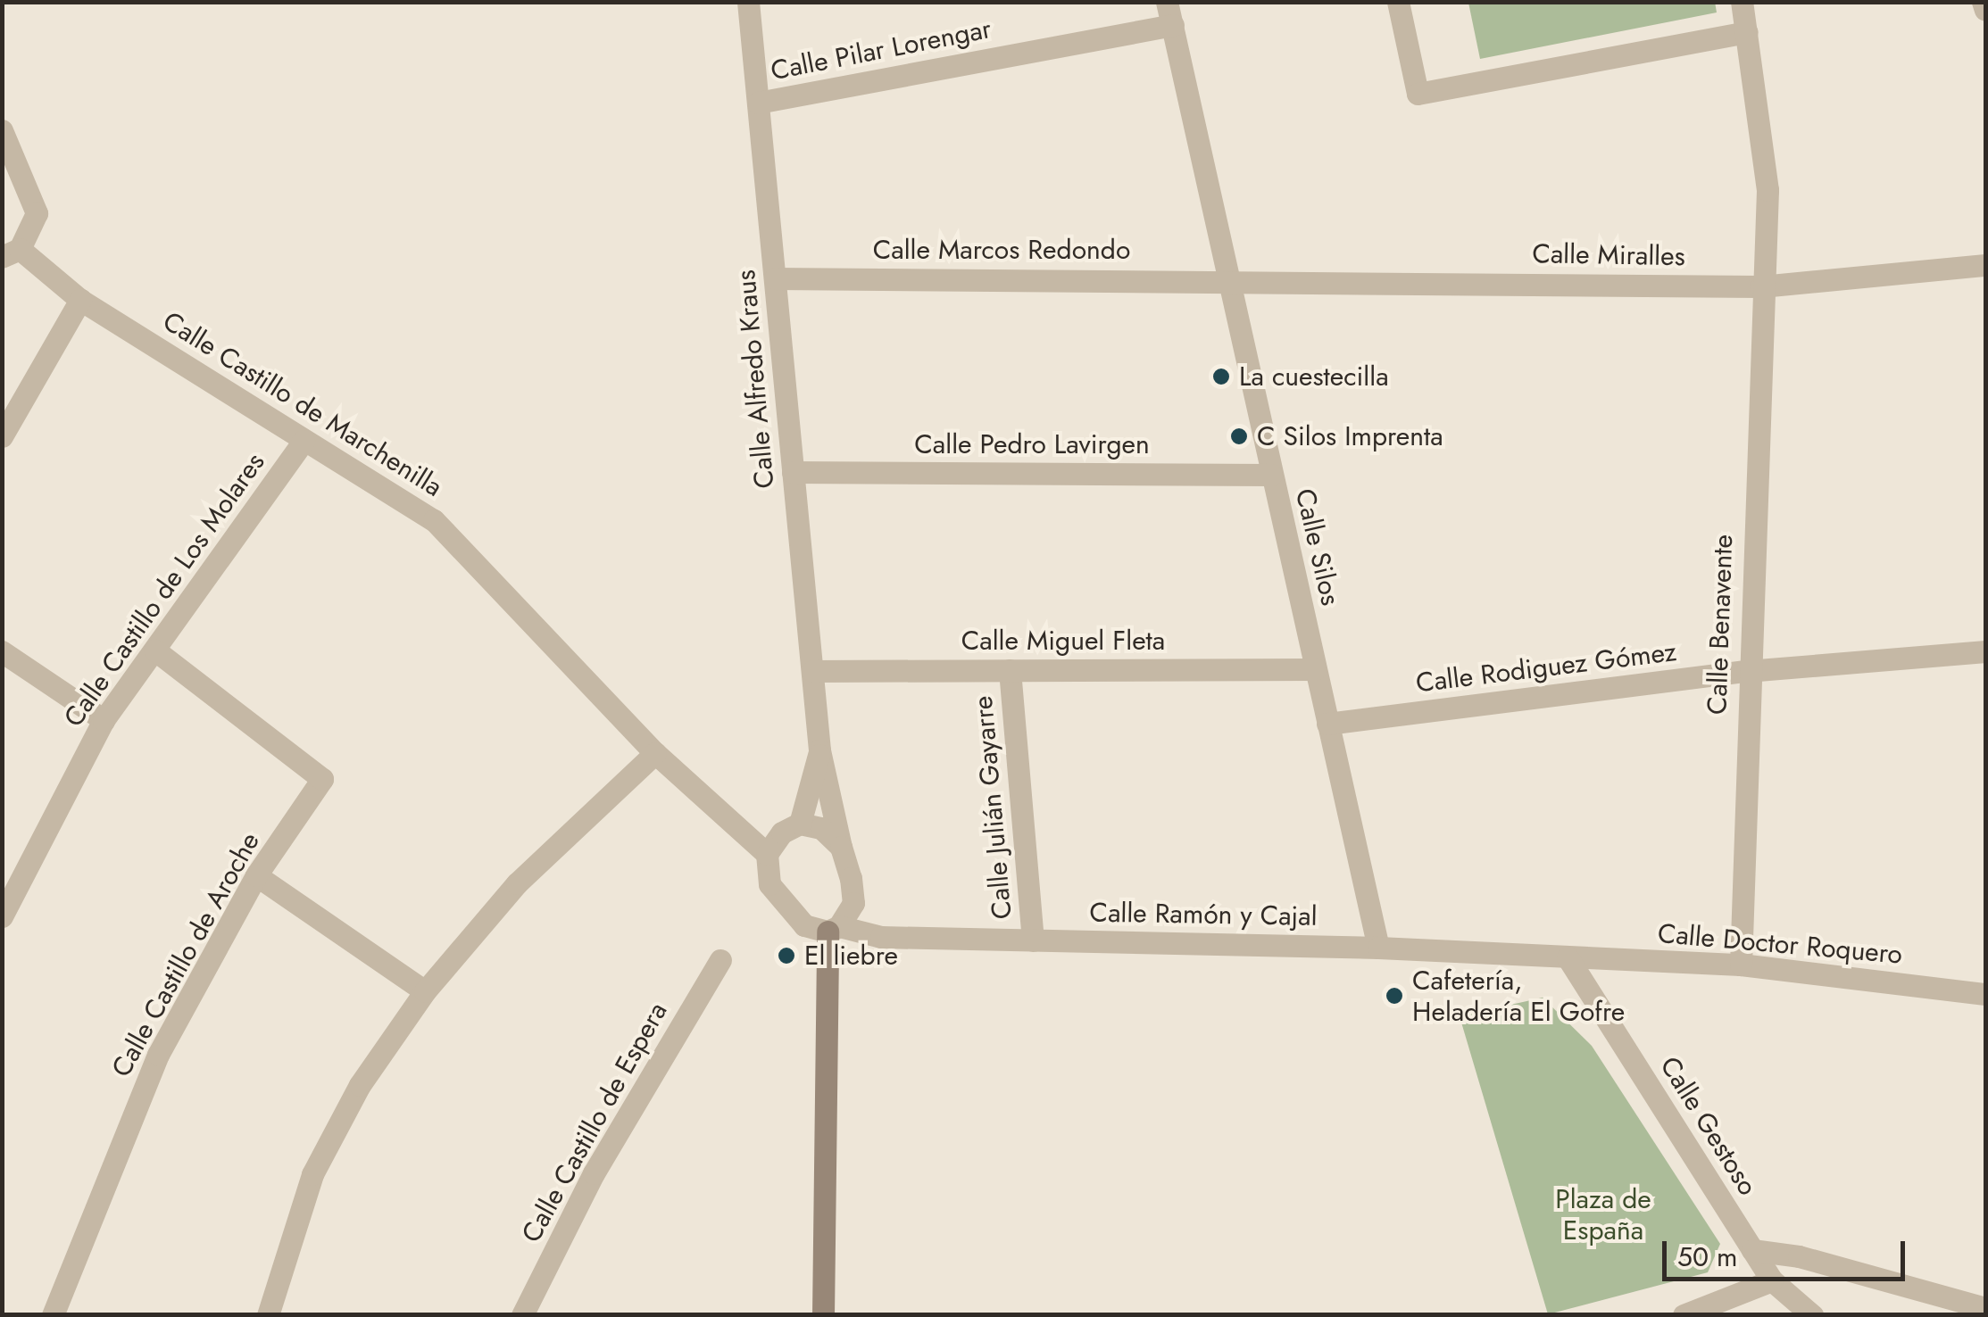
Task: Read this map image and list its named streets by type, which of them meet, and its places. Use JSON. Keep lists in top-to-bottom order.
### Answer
{
  "streets": {
    "street": [
      "Calle Pilar Lorengar",
      "Calle Marcos Redondo",
      "Calle Miralles",
      "Calle Alfredo Kraus",
      "Calle Castillo de Marchenilla",
      "Calle Pedro Lavirgen",
      "Calle Silos",
      "Calle Castillo de Los Molares",
      "Calle Benavente",
      "Calle Miguel Fleta",
      "Calle Rodiguez Gómez",
      "Calle Julián Gayarre",
      "Calle Ramón y Cajal",
      "Calle Doctor Roquero",
      "Calle Castillo de Aroche",
      "Calle Castillo de Espera",
      "Calle Gestoso"
    ]
  },
  "crossings": [
    ["Calle Pilar Lorengar", "Calle Alfredo Kraus"],
    ["Calle Pilar Lorengar", "Calle Silos"],
    ["Calle Marcos Redondo", "Calle Miralles"],
    ["Calle Marcos Redondo", "Calle Alfredo Kraus"],
    ["Calle Marcos Redondo", "Calle Silos"],
    ["Calle Miralles", "Calle Silos"],
    ["Calle Miralles", "Calle Benavente"],
    ["Calle Alfredo Kraus", "Calle Pedro Lavirgen"],
    ["Calle Alfredo Kraus", "Calle Miguel Fleta"],
    ["Calle Castillo de Marchenilla", "Calle Castillo de Los Molares"],
    ["Calle Castillo de Marchenilla", "Calle Ramón y Cajal"],
    ["Calle Pedro Lavirgen", "Calle Silos"],
    ["Calle Silos", "Calle Miguel Fleta"],
    ["Calle Silos", "Calle Rodiguez Gómez"],
    ["Calle Silos", "Calle Ramón y Cajal"],
    ["Calle Castillo de Los Molares", "Calle Castillo de Aroche"],
    ["Calle Benavente", "Calle Rodiguez Gómez"],
    ["Calle Benavente", "Calle Doctor Roquero"],
    ["Calle Miguel Fleta", "Calle Julián Gayarre"],
    ["Calle Julián Gayarre", "Calle Ramón y Cajal"],
    ["Calle Ramón y Cajal", "Calle Doctor Roquero"],
    ["Calle Ramón y Cajal", "Calle Gestoso"],
    ["Calle Doctor Roquero", "Calle Gestoso"]
  ],
  "parks": ["Plaza de España"],
  "places": [
    "La cuestecilla",
    "C Silos Imprenta",
    "El liebre",
    "Cafetería, Heladería El Gofre"
  ],
  "scale_bar": "50 m"
}
